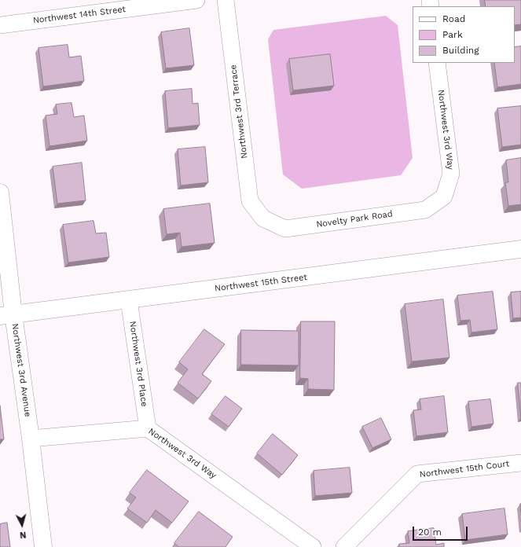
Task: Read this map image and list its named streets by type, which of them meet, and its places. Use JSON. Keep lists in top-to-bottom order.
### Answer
{
  "streets": {
    "street": [
      "Northwest 14th Street",
      "Northwest 3rd Terrace",
      "Northwest 3rd Way",
      "Novelty Park Road",
      "Northwest 15th Street",
      "Northwest 3rd Place",
      "Northwest 3rd Avenue",
      "Northwest 15th Court"
    ]
  },
  "crossings": [
    ["Northwest 3rd Terrace", "Novelty Park Road"],
    ["Northwest 3rd Way", "Novelty Park Road"],
    ["Northwest 3rd Way", "Northwest 3rd Place"],
    ["Northwest 3rd Way", "Northwest 3rd Avenue"],
    ["Northwest 15th Street", "Northwest 3rd Place"],
    ["Northwest 15th Street", "Northwest 3rd Avenue"]
  ],
  "legend": ["Road", "Park", "Building"],
  "scale_bar": "20 m",
  "north": "bottom"
}
